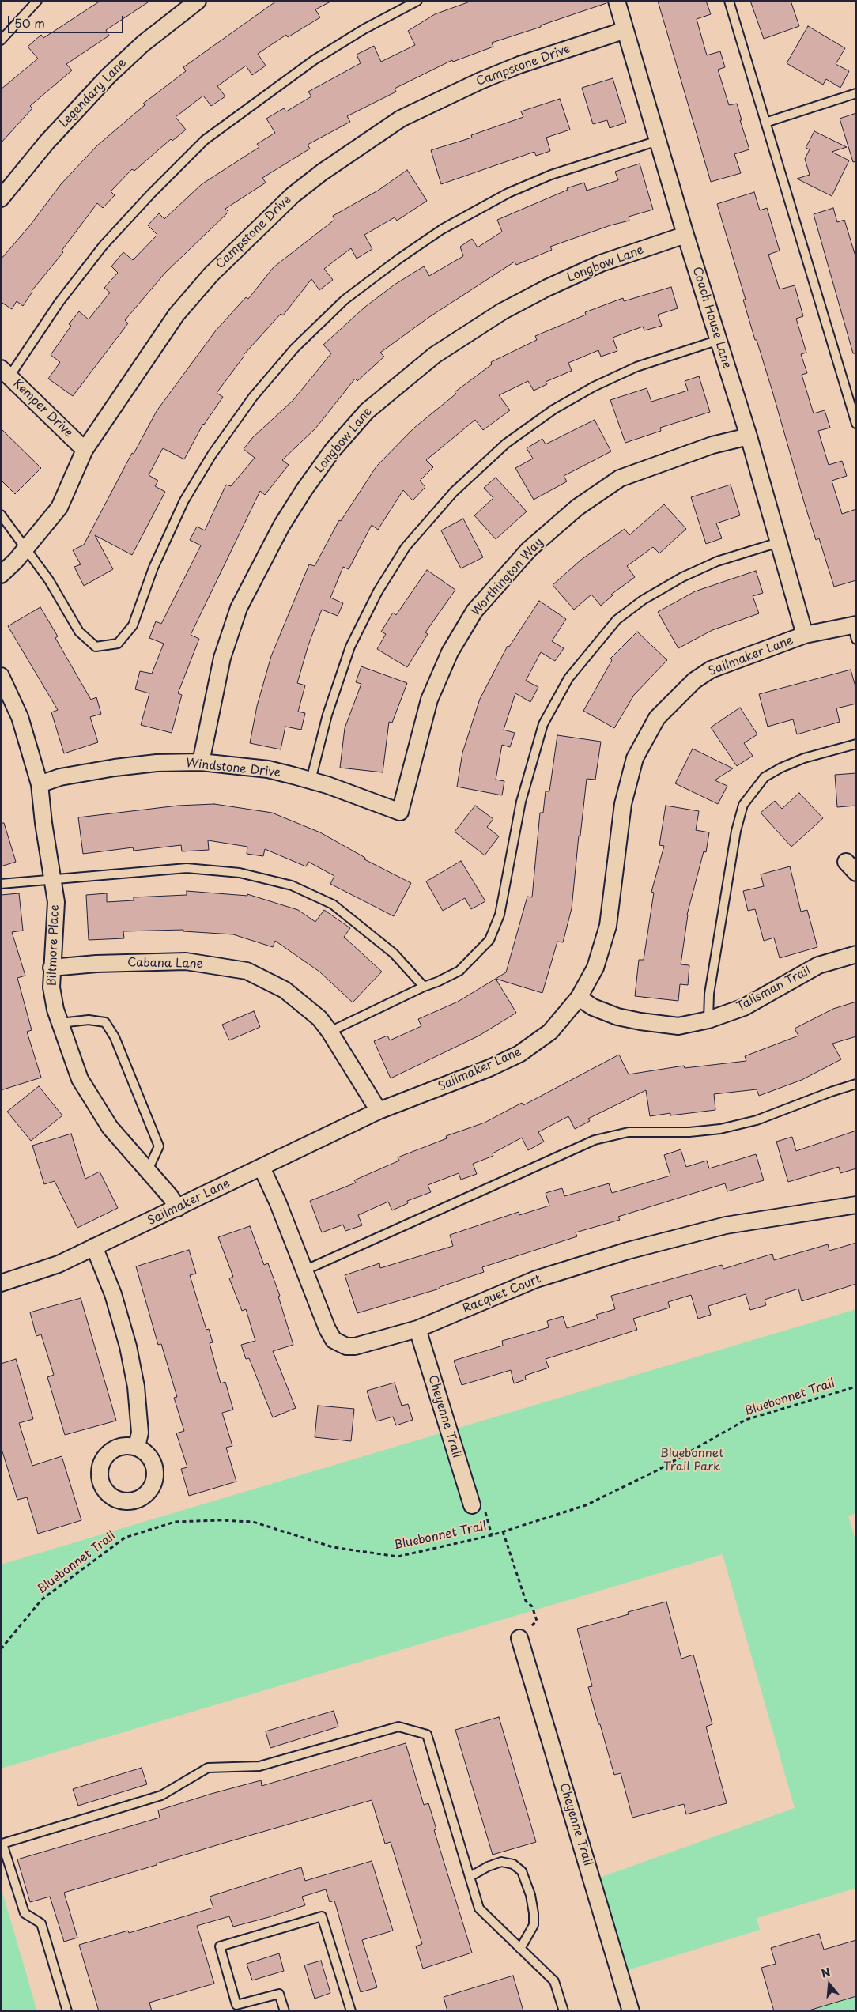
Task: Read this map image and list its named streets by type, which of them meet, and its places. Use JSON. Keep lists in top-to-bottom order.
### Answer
{
  "streets": {
    "street": [
      "Campstone Drive",
      "Legendary Lane",
      "Longbow Lane",
      "Coach House Lane",
      "Kemper Drive",
      "Worthington Way",
      "Sailmaker Lane",
      "Windstone Drive",
      "Biltmore Place",
      "Cabana Lane",
      "Talisman Trail",
      "Racquet Court",
      "Cheyenne Trail"
    ],
    "path": ["Bluebonnet Trail"]
  },
  "crossings": [
    ["Campstone Drive", "Coach House Lane"],
    ["Campstone Drive", "Kemper Drive"],
    ["Longbow Lane", "Coach House Lane"],
    ["Longbow Lane", "Windstone Drive"],
    ["Coach House Lane", "Worthington Way"],
    ["Coach House Lane", "Sailmaker Lane"],
    ["Worthington Way", "Windstone Drive"],
    ["Sailmaker Lane", "Biltmore Place"],
    ["Sailmaker Lane", "Cabana Lane"],
    ["Sailmaker Lane", "Talisman Trail"],
    ["Sailmaker Lane", "Racquet Court"],
    ["Windstone Drive", "Biltmore Place"],
    ["Biltmore Place", "Cabana Lane"],
    ["Racquet Court", "Cheyenne Trail"]
  ],
  "parks": ["Bluebonnet Trail Park"],
  "scale_bar": "50 m",
  "north": "top"
}
